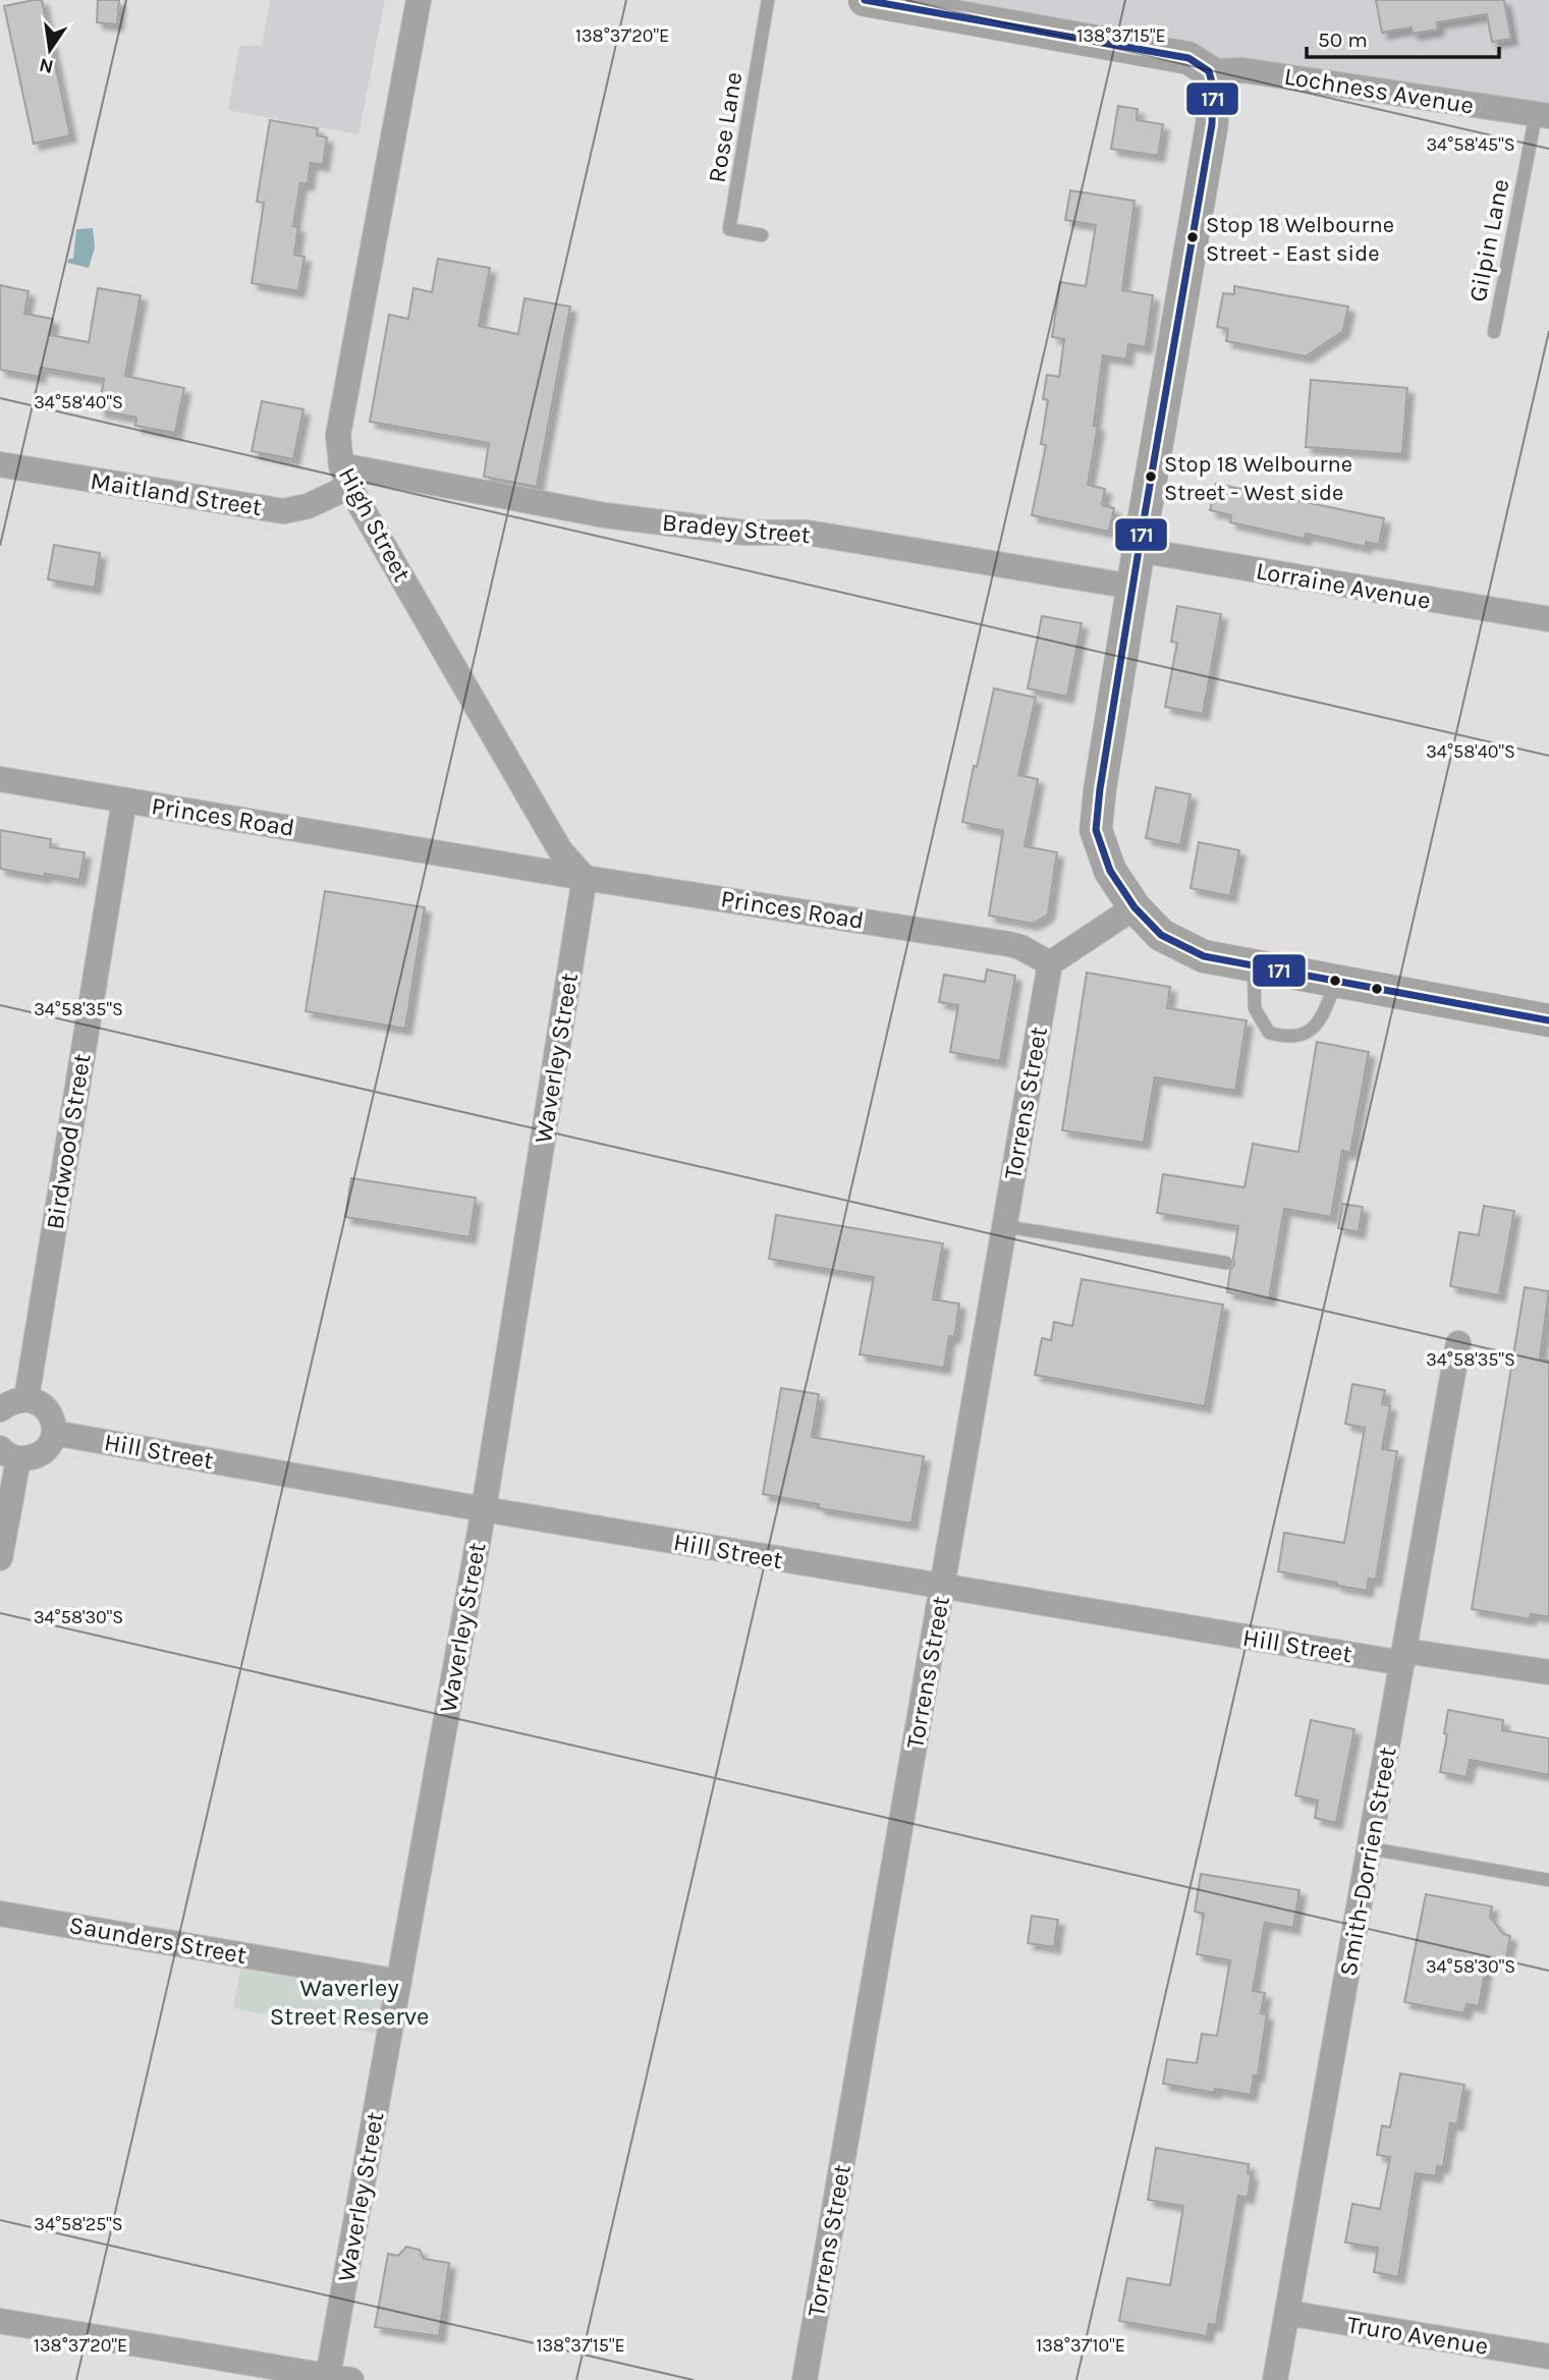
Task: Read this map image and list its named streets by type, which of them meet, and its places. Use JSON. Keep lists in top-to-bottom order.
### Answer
{
  "streets": {
    "street": [
      "Lochness Avenue",
      "Maitland Street",
      "High Street",
      "Bradey Street",
      "Lorraine Avenue",
      "Princes Road",
      "Waverley Street",
      "Torrens Street",
      "Birdwood Street",
      "Hill Street",
      "Smith-Dorrien Street",
      "Saunders Street",
      "Truro Avenue"
    ],
    "lane": ["Rose Lane", "Gilpin Lane"]
  },
  "crossings": [
    ["Lochness Avenue", "Gilpin Lane"],
    ["Maitland Street", "High Street"],
    ["Maitland Street", "Bradey Street"],
    ["High Street", "Bradey Street"],
    ["High Street", "Princes Road"],
    ["High Street", "Waverley Street"],
    ["Princes Road", "Waverley Street"],
    ["Princes Road", "Torrens Street"],
    ["Princes Road", "Birdwood Street"],
    ["Waverley Street", "Hill Street"],
    ["Waverley Street", "Saunders Street"],
    ["Torrens Street", "Hill Street"],
    ["Hill Street", "Smith-Dorrien Street"],
    ["Smith-Dorrien Street", "Truro Avenue"]
  ],
  "parks": ["Waverley Street Reserve"],
  "places": ["Stop 18 Welbourne Street - East side", "Stop 18 Welbourne Street - West side"],
  "lines": ["transit line 171"],
  "scale_bar": "50 m",
  "north": "bottom",
  "coordinates": [
    "138°37'20\"E",
    "138°37'15\"E",
    "34°58'45\"S",
    "34°58'40\"S",
    "34°58'35\"S",
    "34°58'30\"S",
    "34°58'25\"S",
    "138°37'10\"E"
  ]
}
